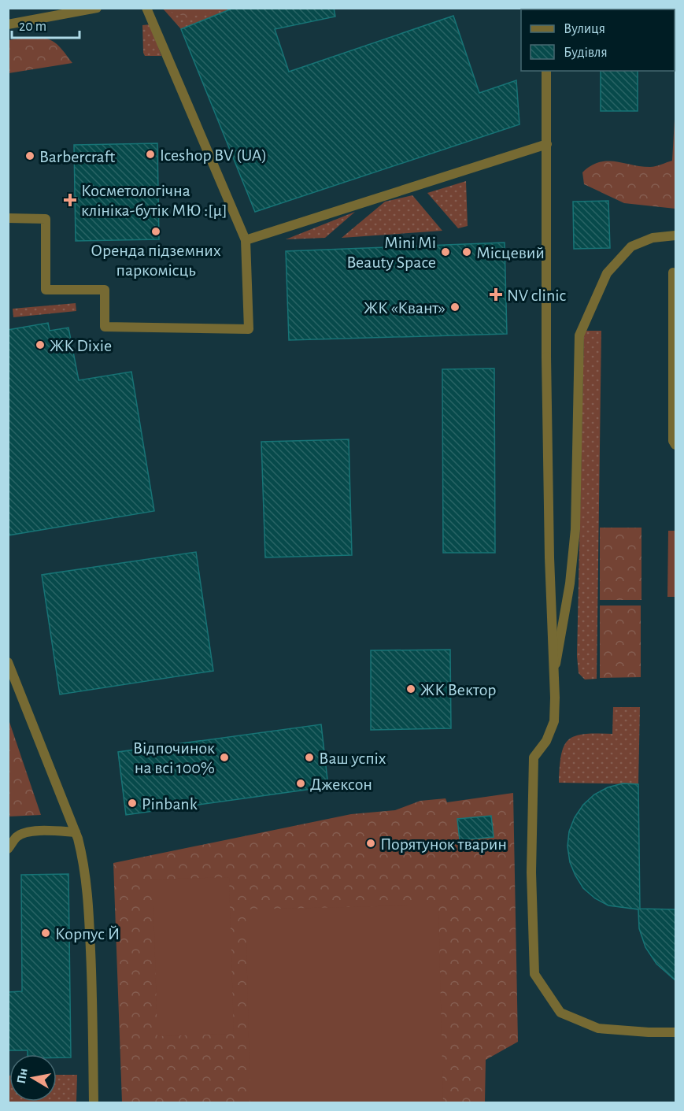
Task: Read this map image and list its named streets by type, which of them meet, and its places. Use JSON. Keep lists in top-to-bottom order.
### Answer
{
  "places": {
    "other": [
      "Iceshop BV (UA)",
      "Barbercraft",
      "Оренда підземних паркомісць",
      "Mini Mi Beauty Space",
      "Місцевий",
      "ЖК «Квант»",
      "ЖК Dixie",
      "ЖК Вектор",
      "Відпочинок на всі 100%",
      "Ваш успіх",
      "Джексон",
      "Pinbank",
      "Порятунок тварин",
      "Корпус Й"
    ],
    "health": ["Косметологічна клініка-бутік МЮ :[μ]", "NV clinic"]
  },
  "legend": ["Вулиця", "Будівля"],
  "scale_bar": "20 m",
  "north": "left"
}
